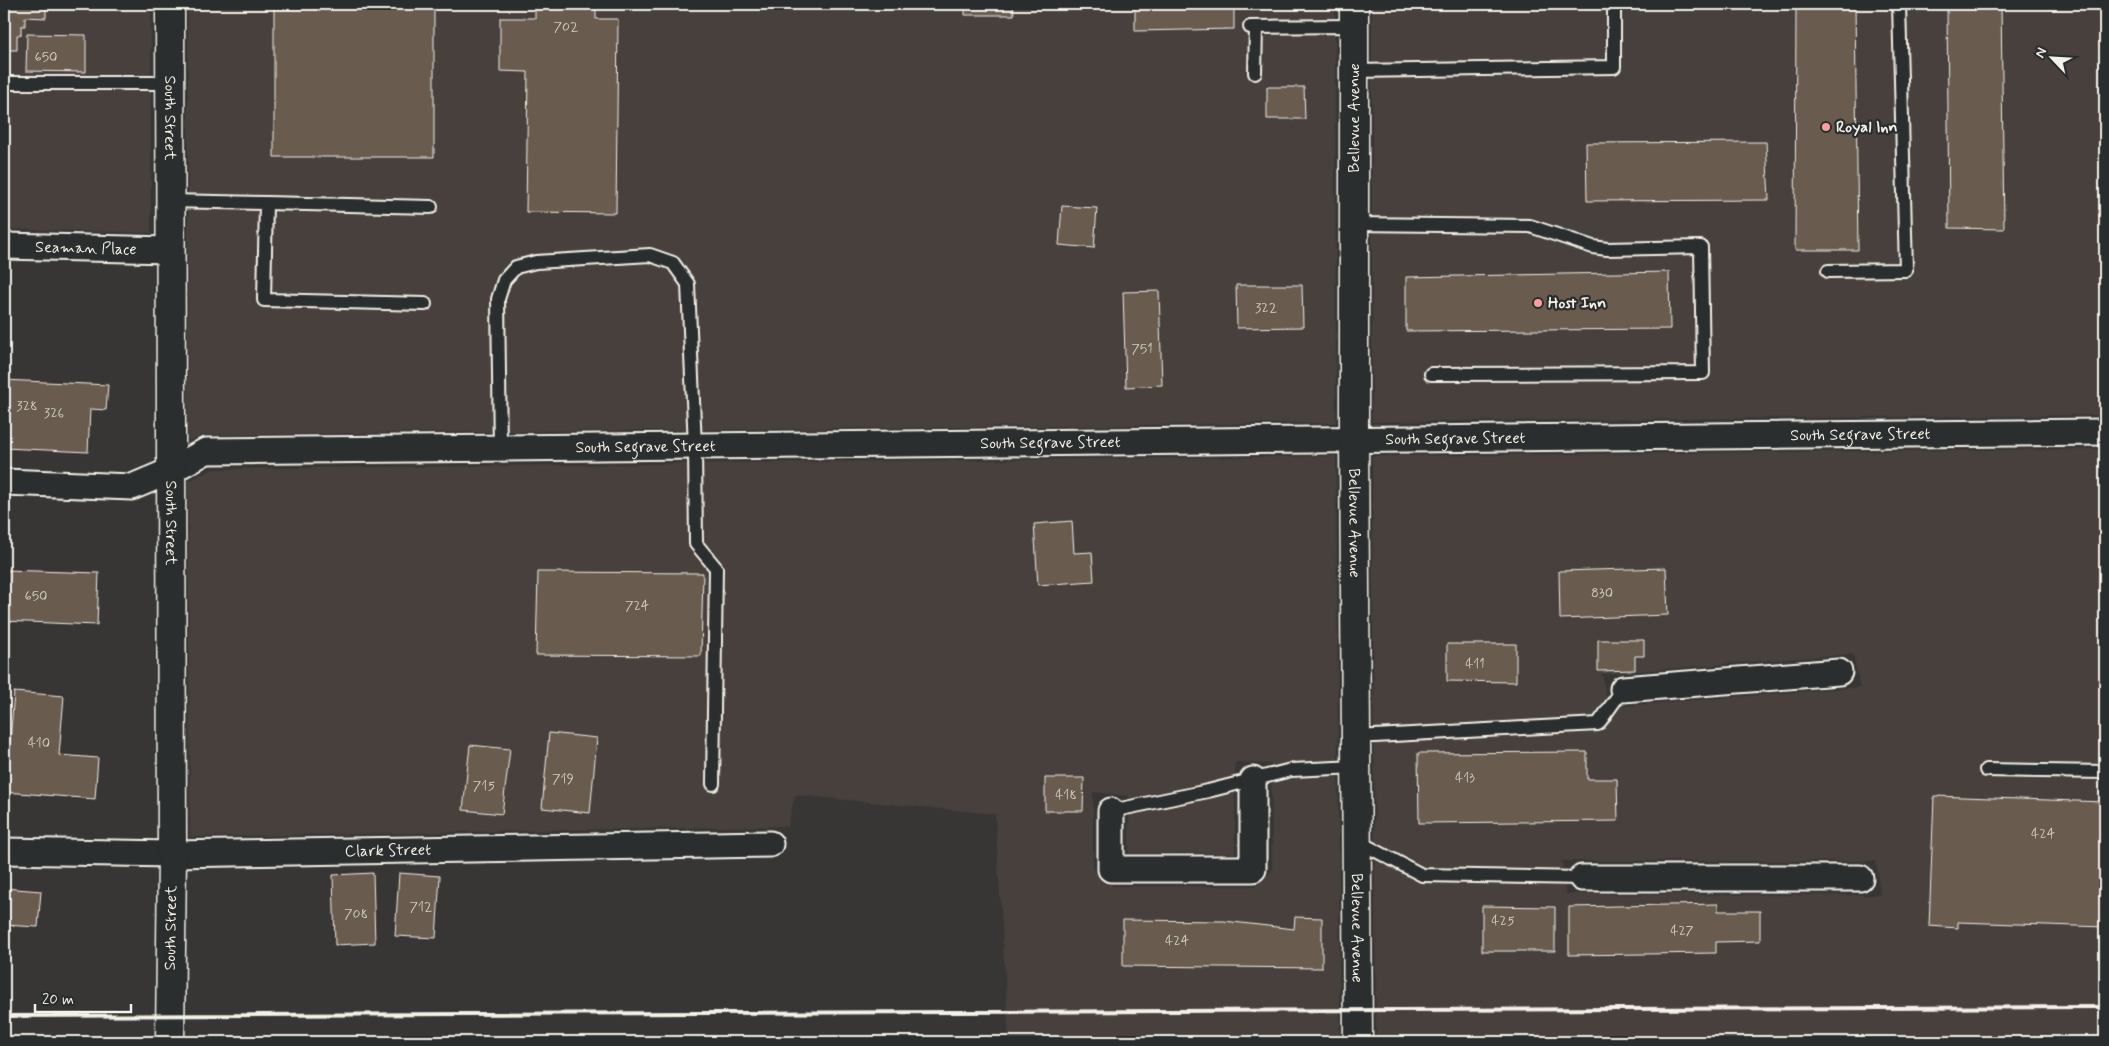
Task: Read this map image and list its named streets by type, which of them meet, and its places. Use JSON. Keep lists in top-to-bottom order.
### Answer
{
  "streets": {
    "street": [
      "South Street",
      "Bellevue Avenue",
      "Seaman Place",
      "South Segrave Street",
      "Clark Street"
    ]
  },
  "crossings": [
    ["South Street", "Seaman Place"],
    ["South Street", "South Segrave Street"],
    ["South Street", "Clark Street"],
    ["Bellevue Avenue", "South Segrave Street"]
  ],
  "places": ["Royal Inn", "Host Inn"],
  "house_numbers": [
    "702",
    "650",
    "322",
    "751",
    "328",
    "326",
    "830",
    "650",
    "724",
    "411",
    "410",
    "413",
    "719",
    "715",
    "418",
    "424",
    "712",
    "708",
    "425",
    "427",
    "424"
  ],
  "scale_bar": "20 m",
  "north": "top left"
}
